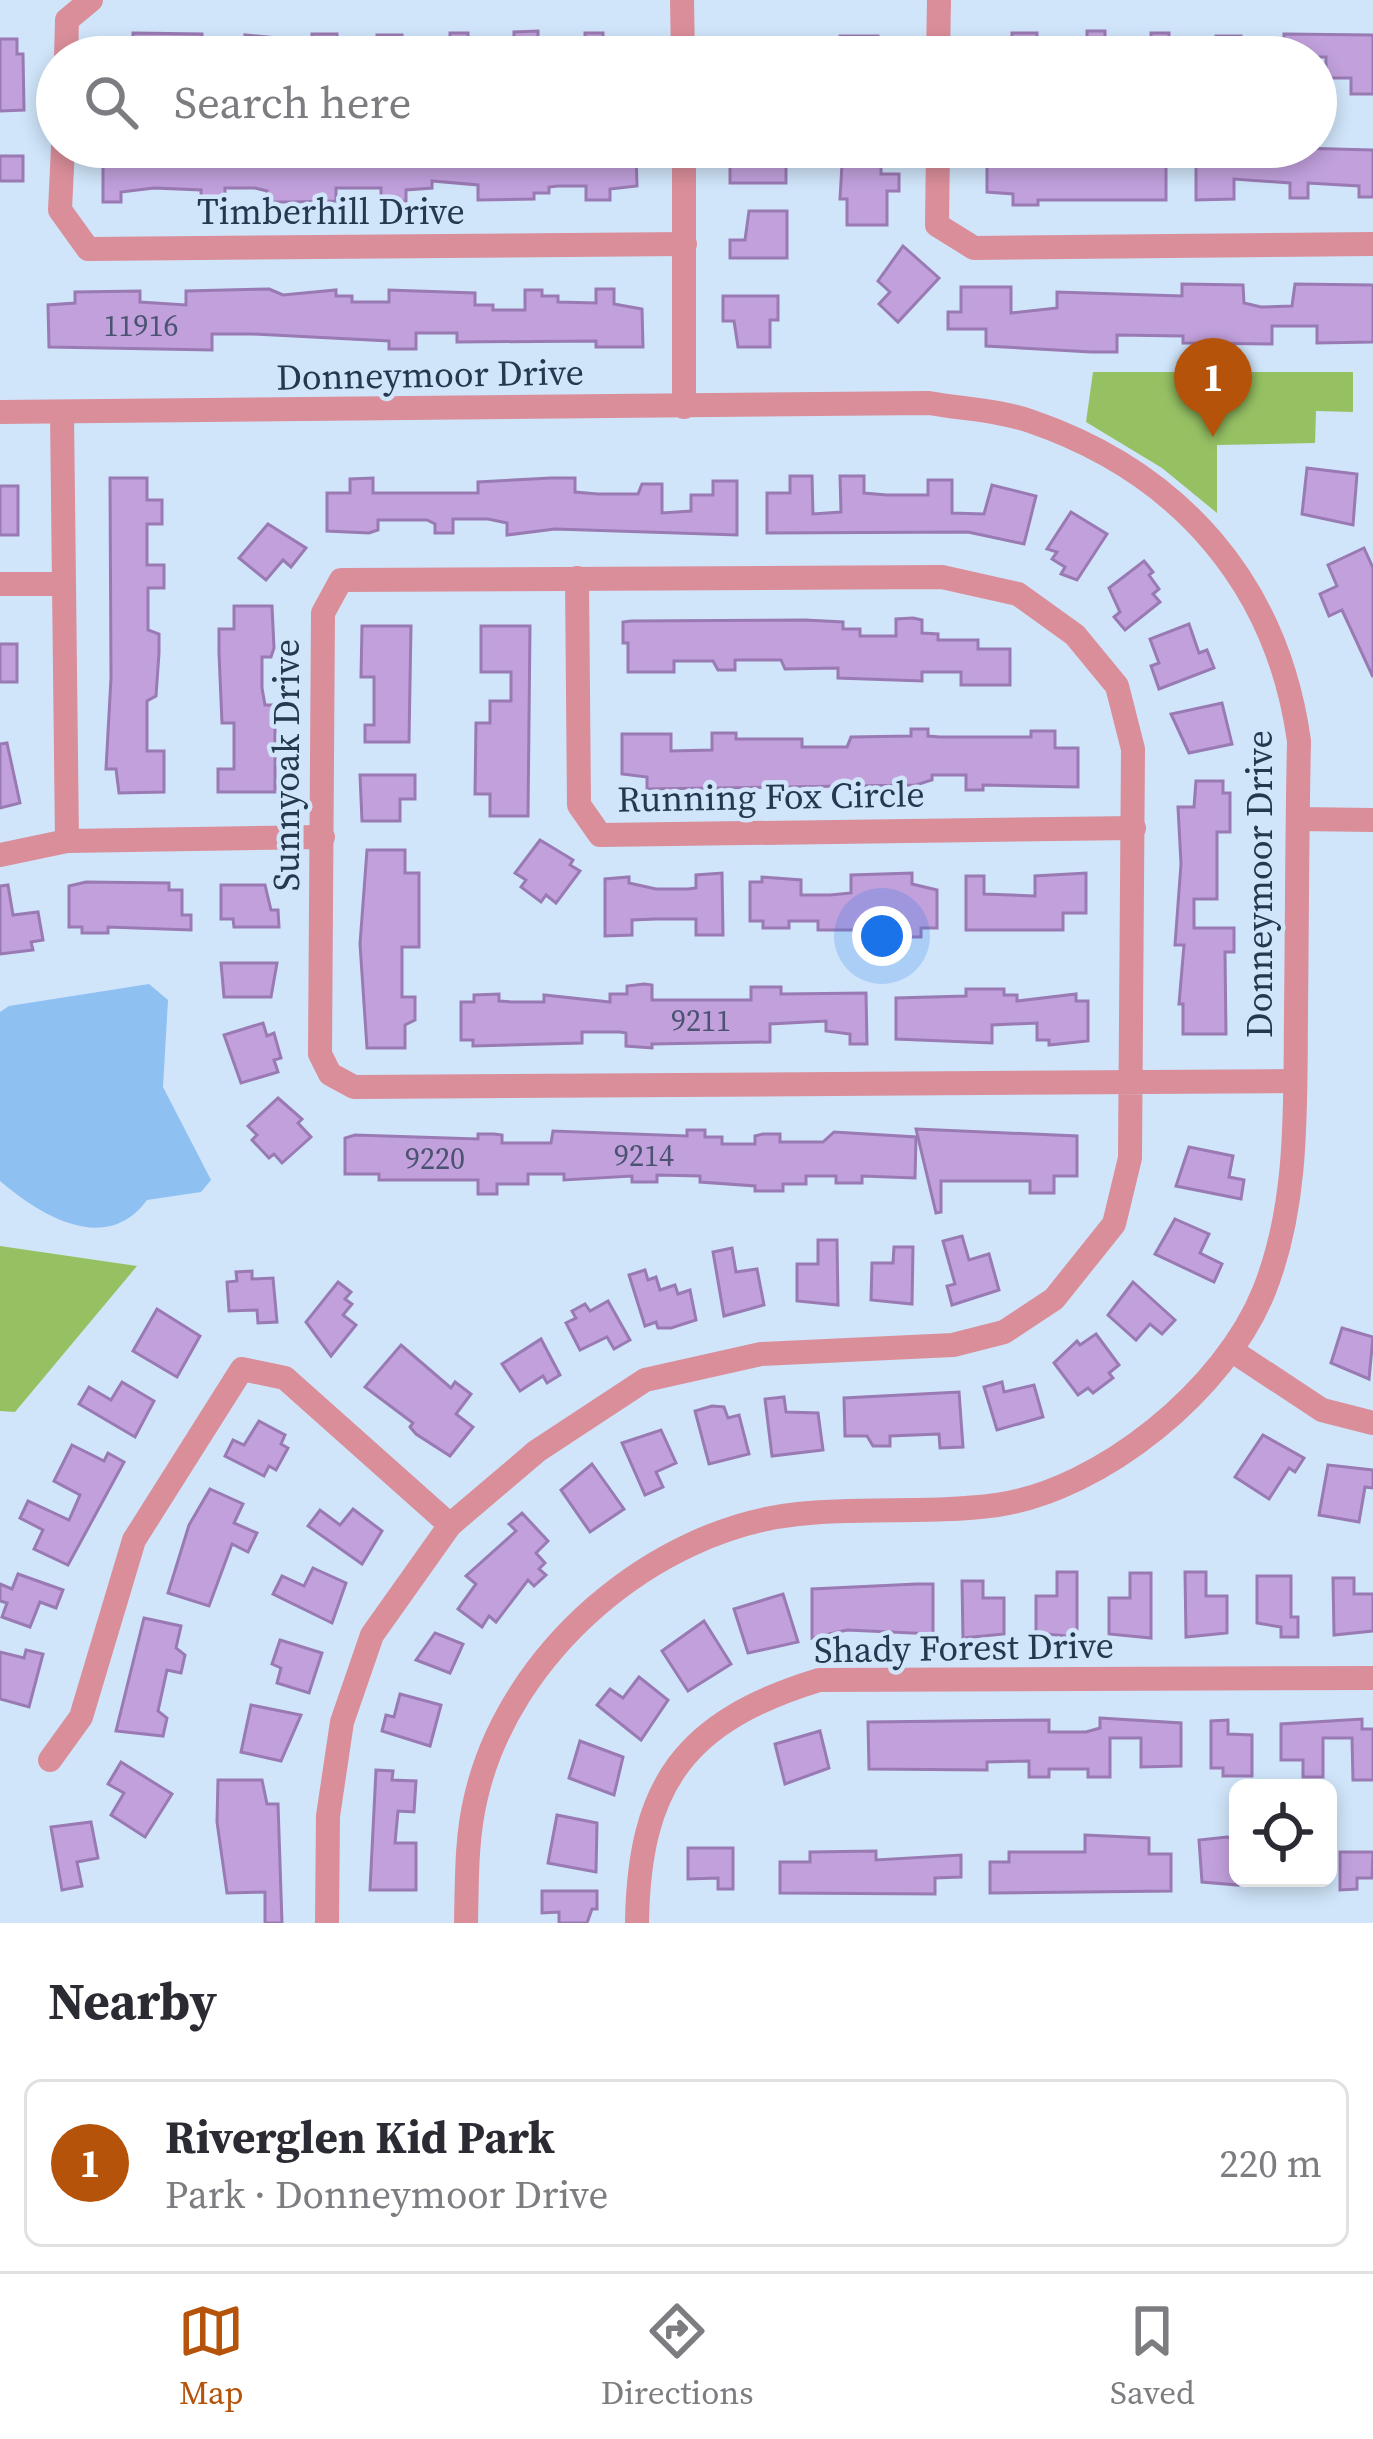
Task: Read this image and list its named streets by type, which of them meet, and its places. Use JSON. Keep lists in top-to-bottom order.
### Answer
{
  "streets": {
    "street": [
      "Timberhill Drive",
      "Donneymoor Drive",
      "Sunnyoak Drive",
      "Running Fox Circle",
      "Shady Forest Drive"
    ]
  },
  "crossings": [
    ["Donneymoor Drive", "Sunnyoak Drive"],
    ["Sunnyoak Drive", "Running Fox Circle"]
  ],
  "house_numbers": [
    "11916",
    "9211",
    "9214",
    "9220"
  ],
  "page": {
    "search": "Search here",
    "pins": "1",
    "heading": "Nearby",
    "list": [
      {
        "mark": "1",
        "name": "Riverglen Kid Park",
        "note": "Park · Donneymoor Drive",
        "value": "220 m"
      }
    ],
    "nav": ["Map", "Directions", "Saved"]
  }
}
